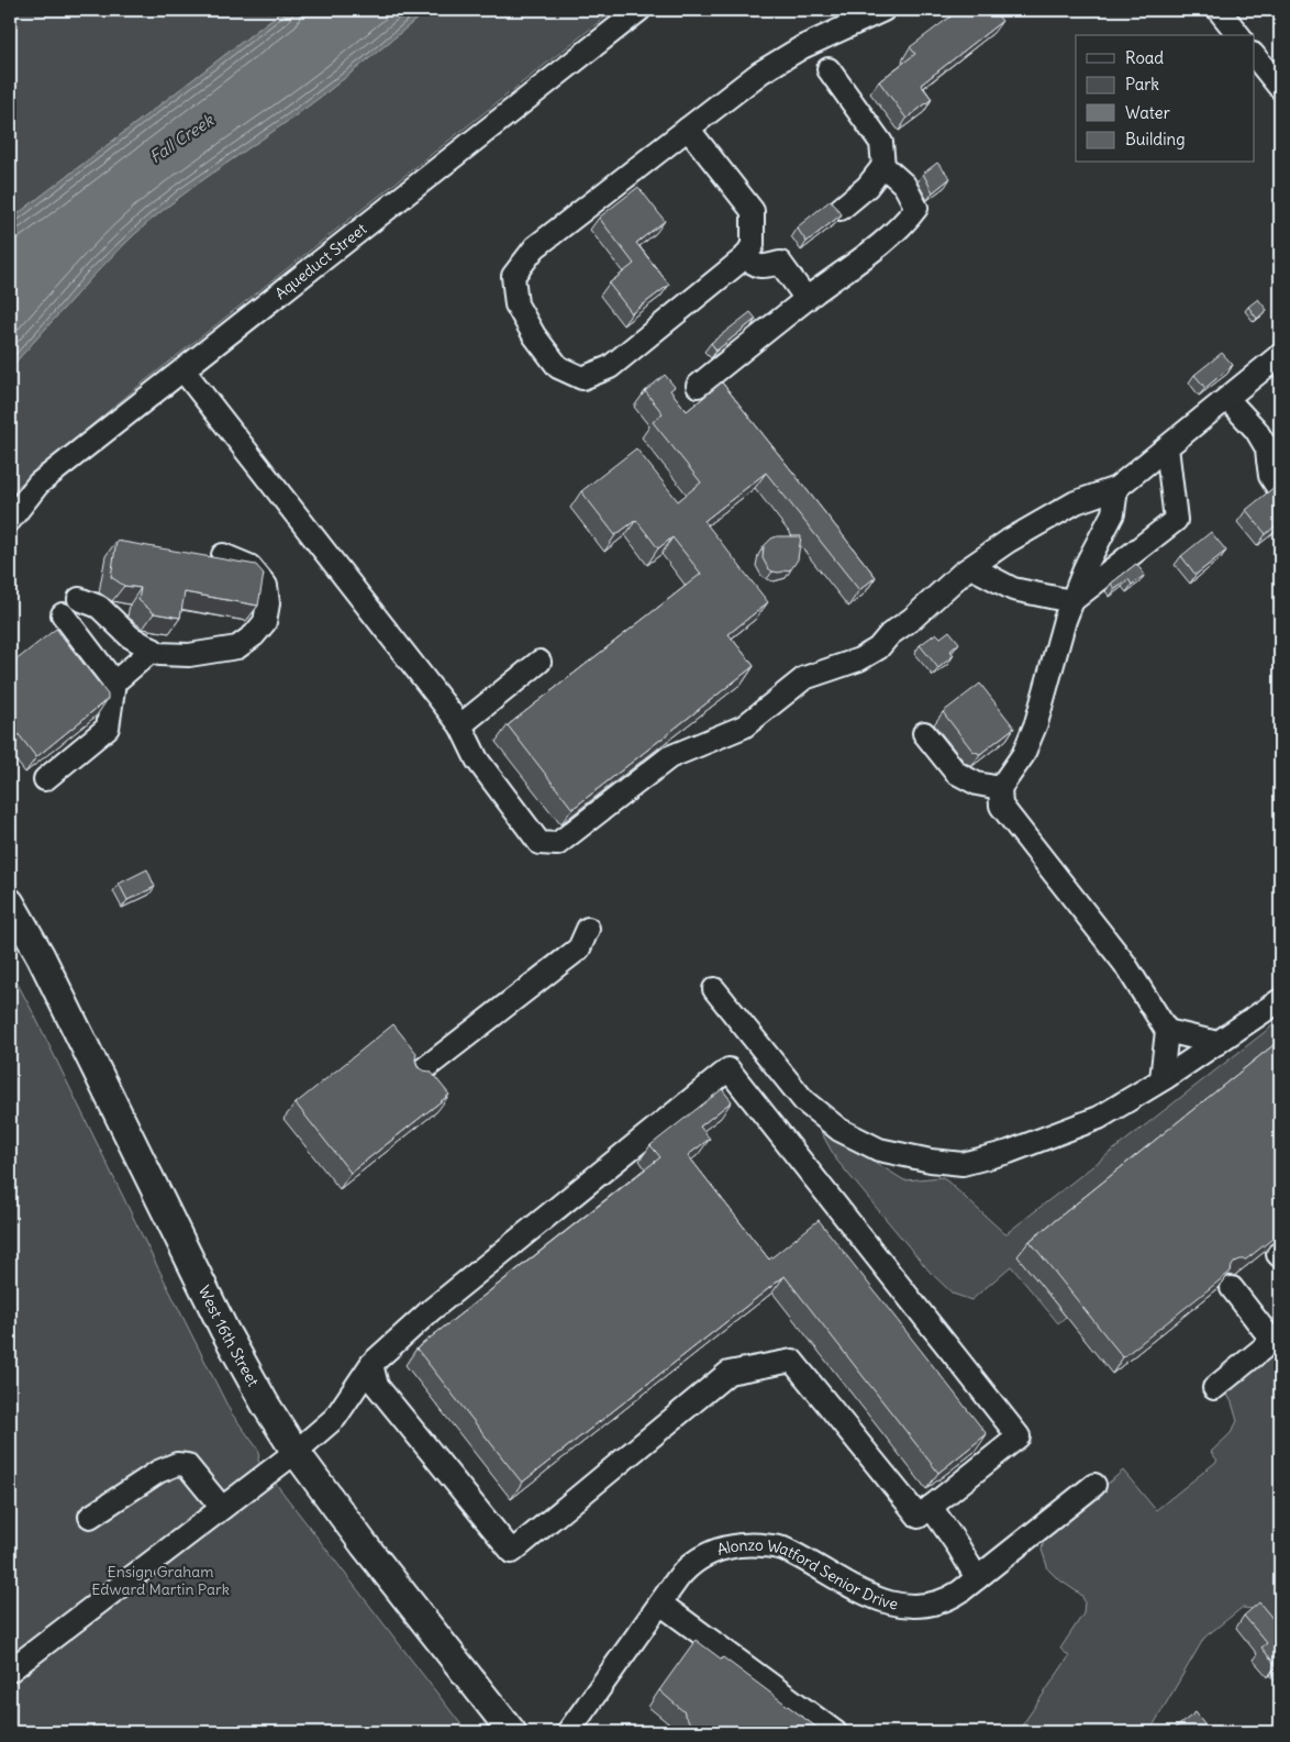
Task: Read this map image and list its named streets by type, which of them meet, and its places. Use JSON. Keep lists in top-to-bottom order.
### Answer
{
  "streets": {
    "main road": ["West 16th Street"],
    "street": ["Aqueduct Street", "Alonzo Watford Senior Drive"]
  },
  "water": ["Fall Creek"],
  "parks": ["Ensign Graham Edward Martin Park"],
  "legend": [
    "Road",
    "Park",
    "Water",
    "Building"
  ]
}
